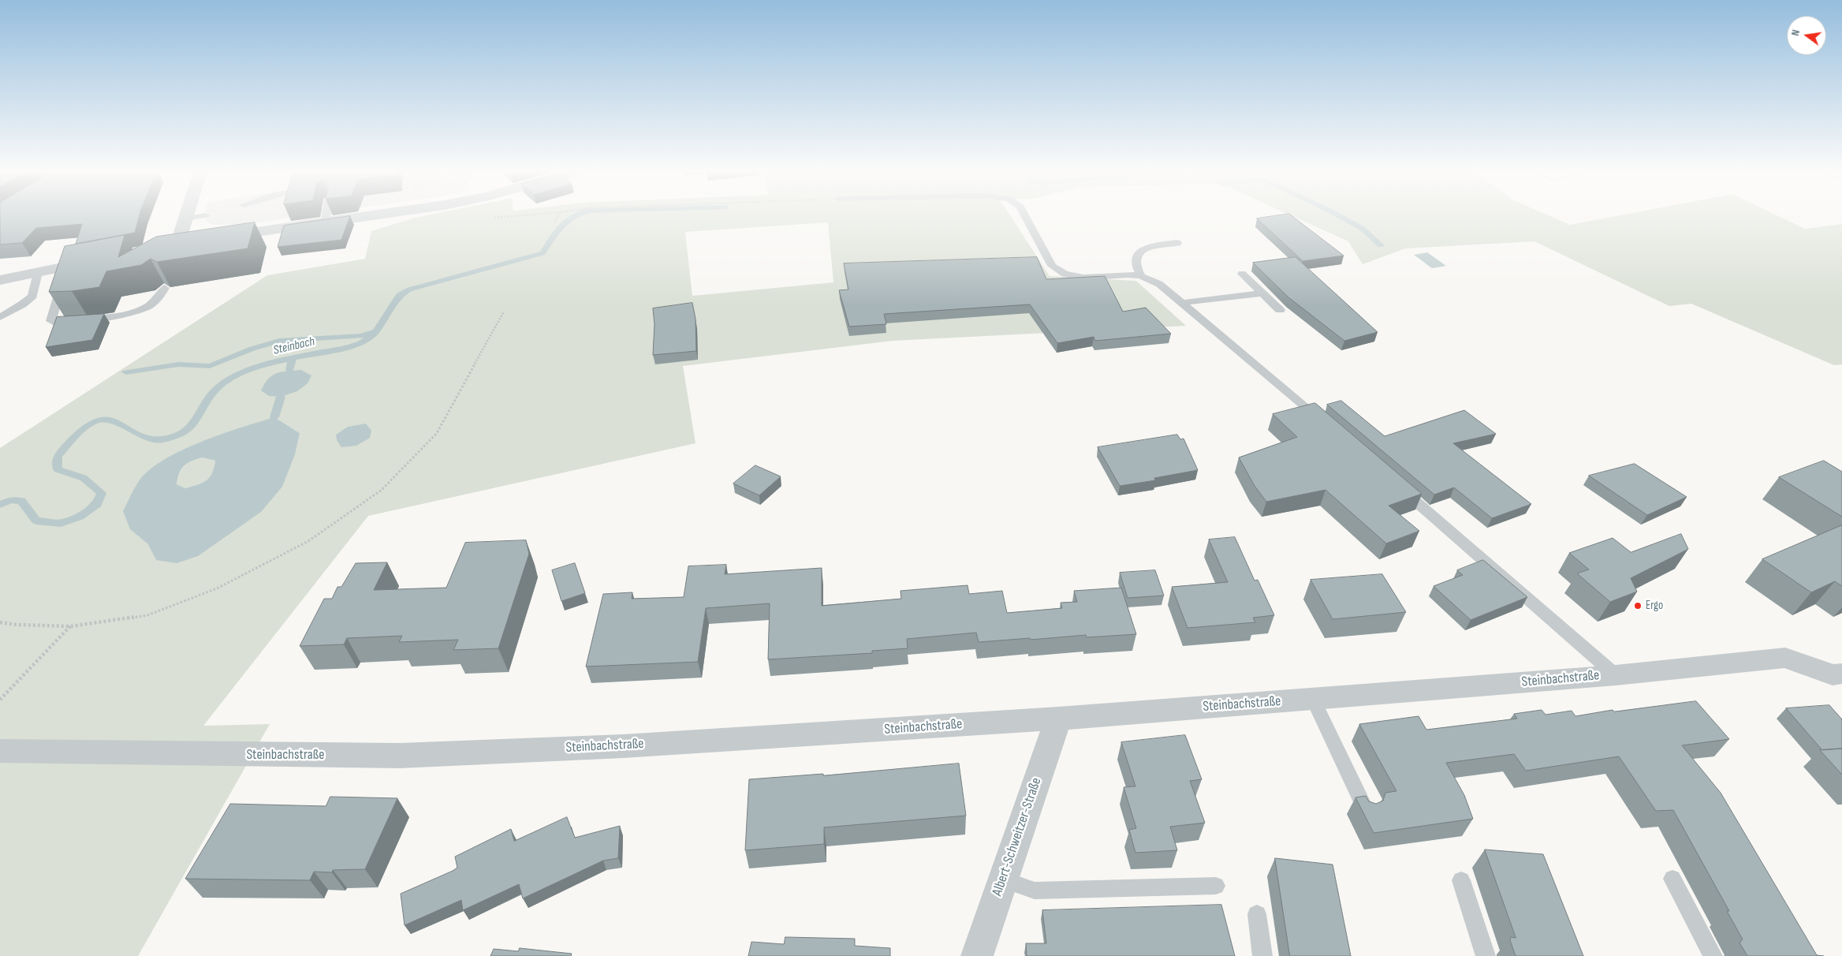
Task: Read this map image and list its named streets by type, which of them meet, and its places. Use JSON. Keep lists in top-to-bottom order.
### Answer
{
  "streets": {
    "street": ["Steinbachstraße", "Albert-Schweitzer-Straße"]
  },
  "crossings": [
    ["Steinbachstraße", "Albert-Schweitzer-Straße"]
  ],
  "water": ["Steinbach"],
  "places": ["Ergo"],
  "north": "left"
}
